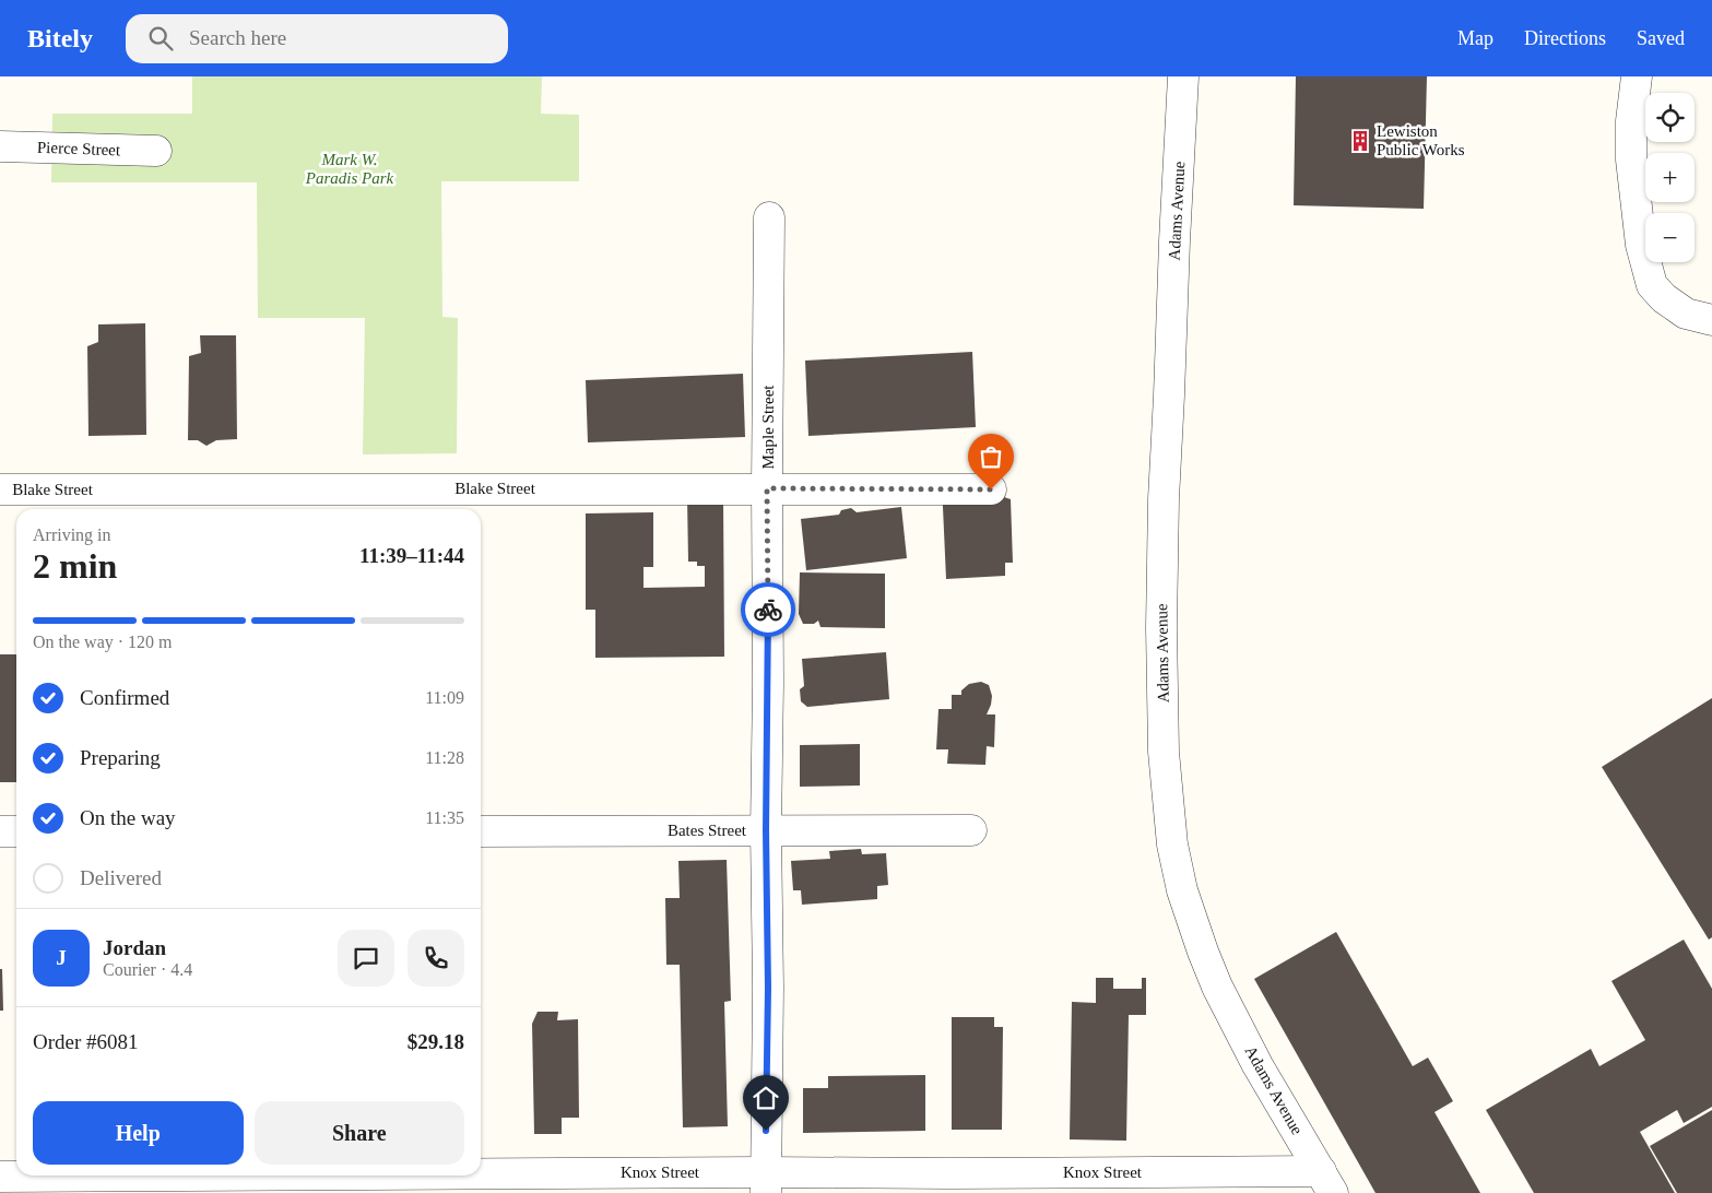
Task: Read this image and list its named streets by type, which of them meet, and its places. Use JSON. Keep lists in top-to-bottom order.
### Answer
{
  "streets": {
    "street": [
      "Pierce Street",
      "Adams Avenue",
      "Maple Street",
      "Blake Street",
      "Bates Street",
      "Knox Street"
    ]
  },
  "crossings": [
    ["Adams Avenue", "Knox Street"],
    ["Maple Street", "Blake Street"],
    ["Maple Street", "Bates Street"],
    ["Maple Street", "Knox Street"]
  ],
  "parks": ["Mark W. Paradis Park"],
  "places": {
    "building": ["Lewiston Public Works"]
  },
  "page": {
    "header": "Bitely",
    "search": "Search here",
    "nav": ["Map", "Directions", "Saved"],
    "map_buttons": ["+", "−"],
    "heading": ["2 min", "Arriving in", "11:39–11:44"],
    "panel": [
      "Jordan",
      "Courier · 4.4",
      "Order #6081",
      "$29.18"
    ],
    "bar": "On the way · 120 m",
    "list": [
      ["Confirmed", "11:09"],
      ["Preparing", "11:28"],
      ["On the way", "11:35"],
      "Delivered"
    ],
    "round": "J",
    "buttons": ["Help", "Share"]
  }
}
